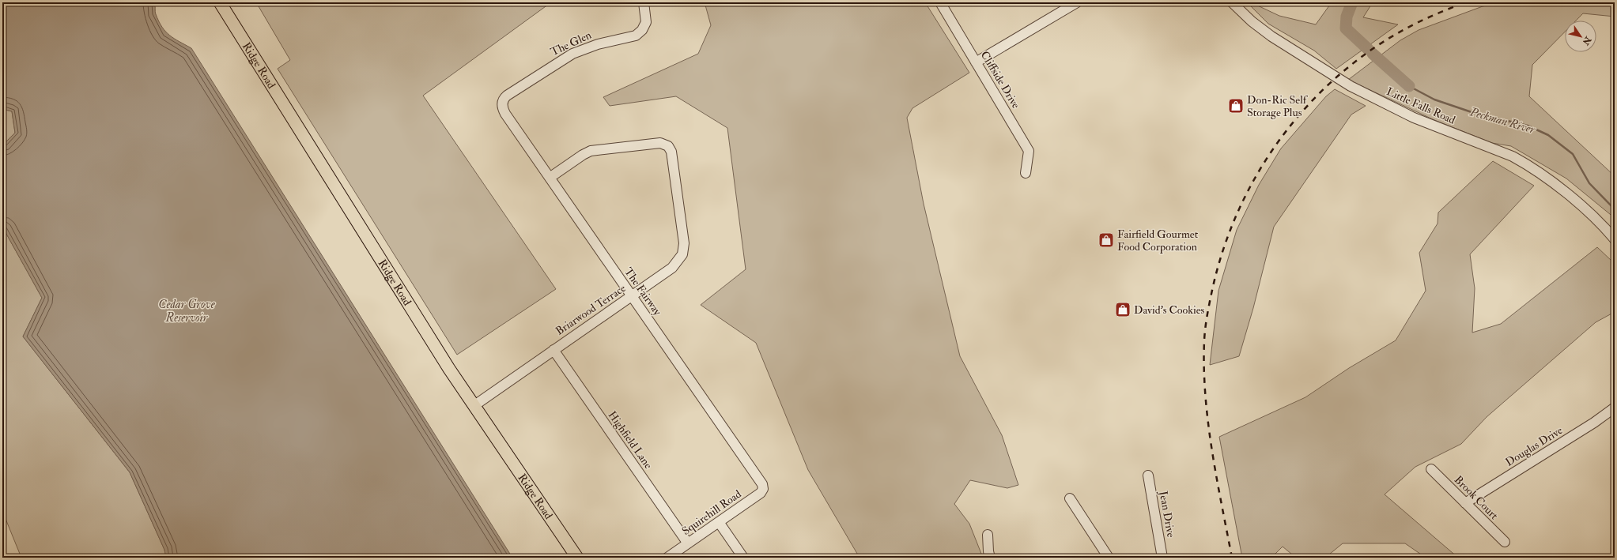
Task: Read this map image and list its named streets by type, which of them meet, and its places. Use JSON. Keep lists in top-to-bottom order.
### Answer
{
  "streets": {
    "main road": ["Ridge Road"],
    "street": [
      "The Glen",
      "Cliffside Drive",
      "Little Falls Road",
      "The Fairway",
      "Briarwood Terrace",
      "Highfield Lane",
      "Douglas Drive",
      "Brook Court",
      "Squirehill Road",
      "Jean Drive"
    ]
  },
  "crossings": [
    ["The Glen", "The Fairway"],
    ["Ridge Road", "Briarwood Terrace"],
    ["The Fairway", "Briarwood Terrace"],
    ["The Fairway", "Squirehill Road"],
    ["Briarwood Terrace", "Highfield Lane"],
    ["Highfield Lane", "Squirehill Road"],
    ["Douglas Drive", "Brook Court"]
  ],
  "water": ["Peckman River", "Cedar Grove Reservoir"],
  "places": {
    "shop": ["Don-Ric Self Storage Plus", "Fairfield Gourmet Food Corporation", "David's Cookies"]
  },
  "north": "bottom right"
}
